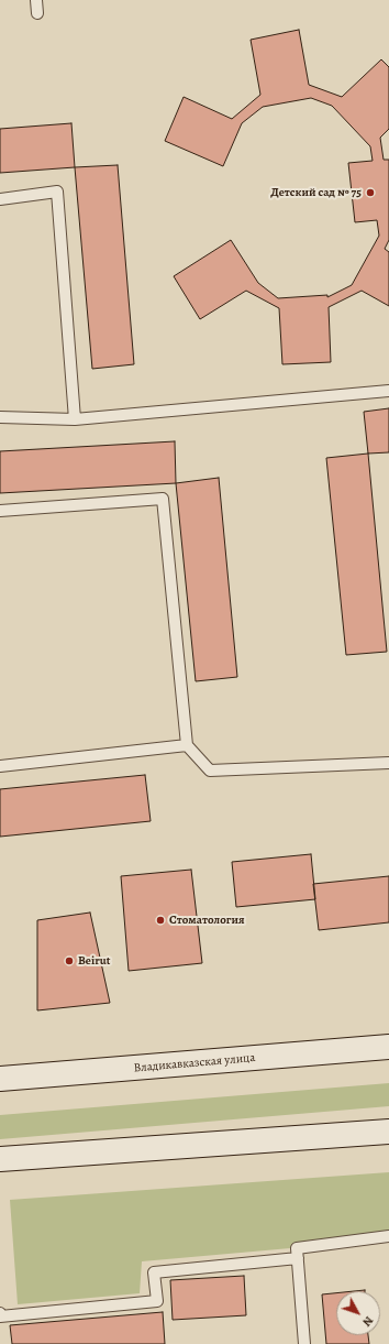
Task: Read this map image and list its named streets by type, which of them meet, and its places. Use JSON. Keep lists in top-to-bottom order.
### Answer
{
  "streets": {
    "main road": ["Владикавказская улица"]
  },
  "places": ["Детский сад № 75", "Стоматология", "Beirut"],
  "north": "bottom right"
}
